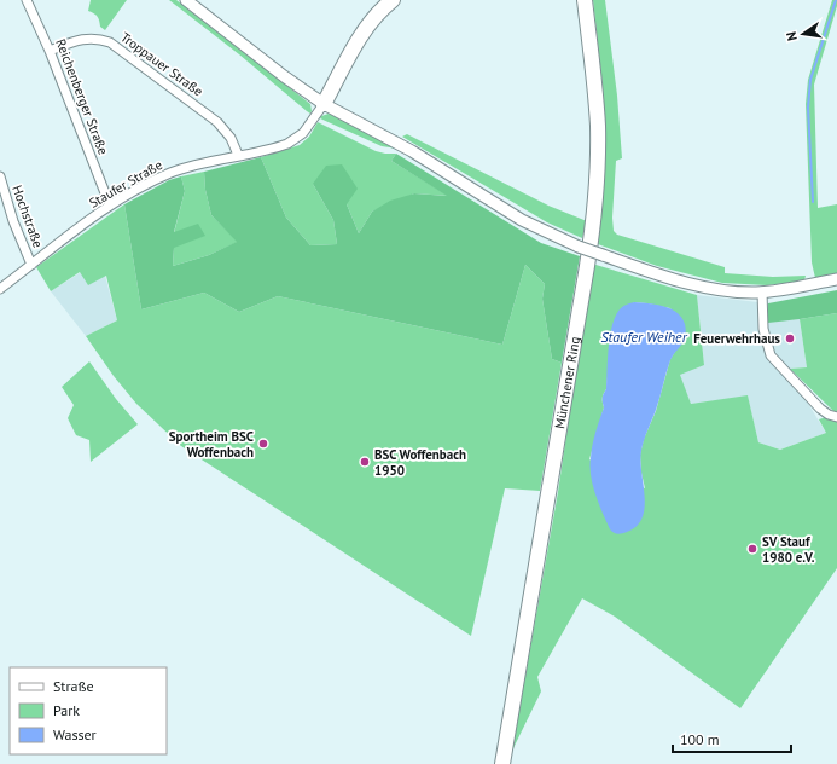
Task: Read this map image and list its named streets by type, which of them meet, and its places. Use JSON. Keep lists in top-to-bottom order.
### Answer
{
  "streets": {
    "main road": ["Münchener Ring"],
    "street": [
      "Troppauer Straße",
      "Reichenberger Straße",
      "Staufer Straße",
      "Hochstraße"
    ]
  },
  "crossings": [
    ["Troppauer Straße", "Reichenberger Straße"],
    ["Troppauer Straße", "Staufer Straße"],
    ["Reichenberger Straße", "Staufer Straße"],
    ["Staufer Straße", "Hochstraße"]
  ],
  "water": ["Staufer Weiher"],
  "places": [
    "Feuerwehrhaus",
    "Sportheim BSC Woffenbach",
    "BSC Woffenbach 1950",
    "SV Stauf 1980 e.V."
  ],
  "legend": ["Straße", "Park", "Wasser"],
  "scale_bar": "100 m",
  "north": "left"
}
